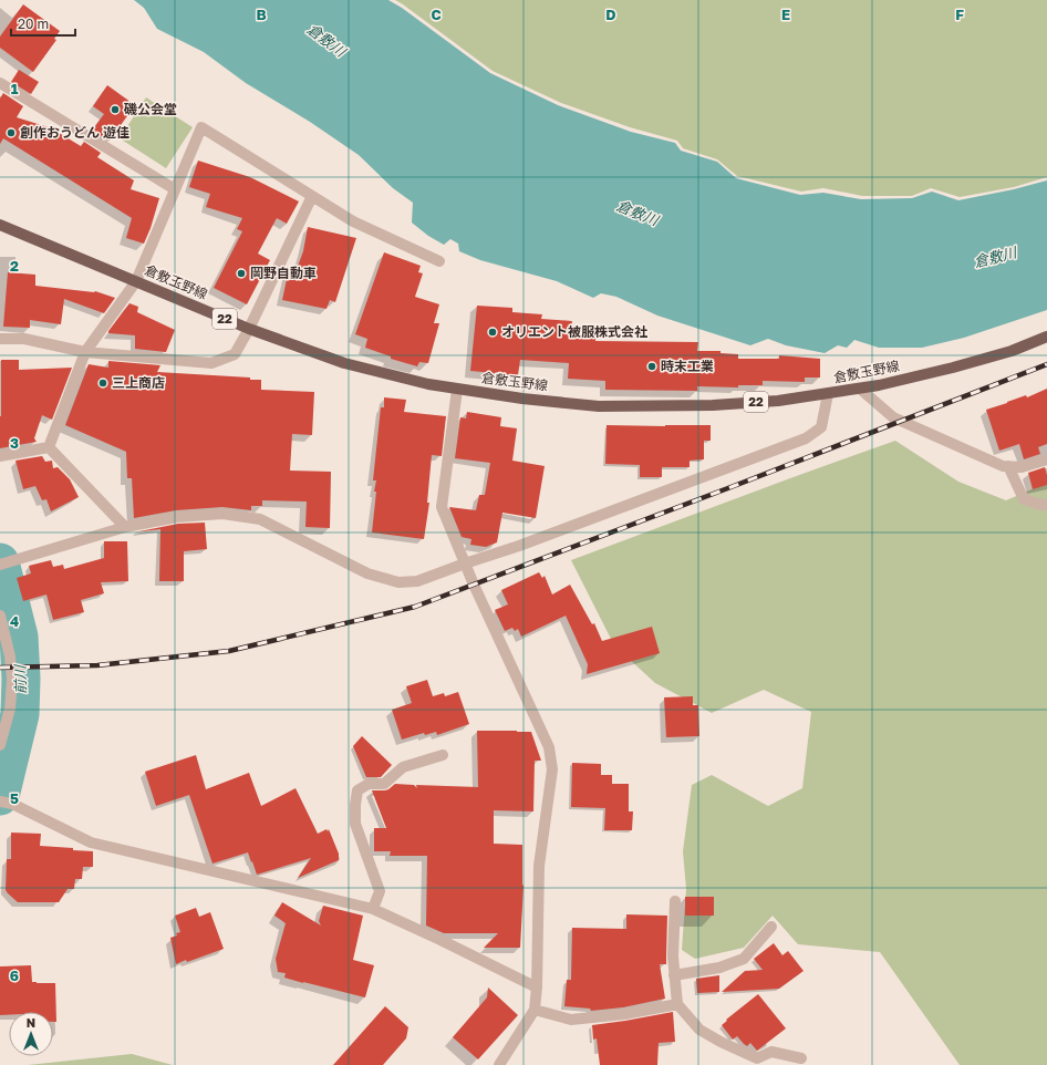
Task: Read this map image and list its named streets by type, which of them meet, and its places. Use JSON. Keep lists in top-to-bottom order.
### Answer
{
  "streets": {
    "main road": ["倉敷玉野線", "22"]
  },
  "water": ["倉敷川", "前川"],
  "places": [
    "磯公会堂",
    "創作おうどん 遊佳",
    "岡野自動車",
    "オリエント被服株式会社",
    "時末工業",
    "三上商店"
  ],
  "scale_bar": "20 m",
  "north": "top",
  "grid": {
    "columns": [
      "B",
      "C",
      "D",
      "E",
      "F"
    ],
    "rows": [
      "1",
      "2",
      "3",
      "4",
      "5",
      "6"
    ]
  }
}
